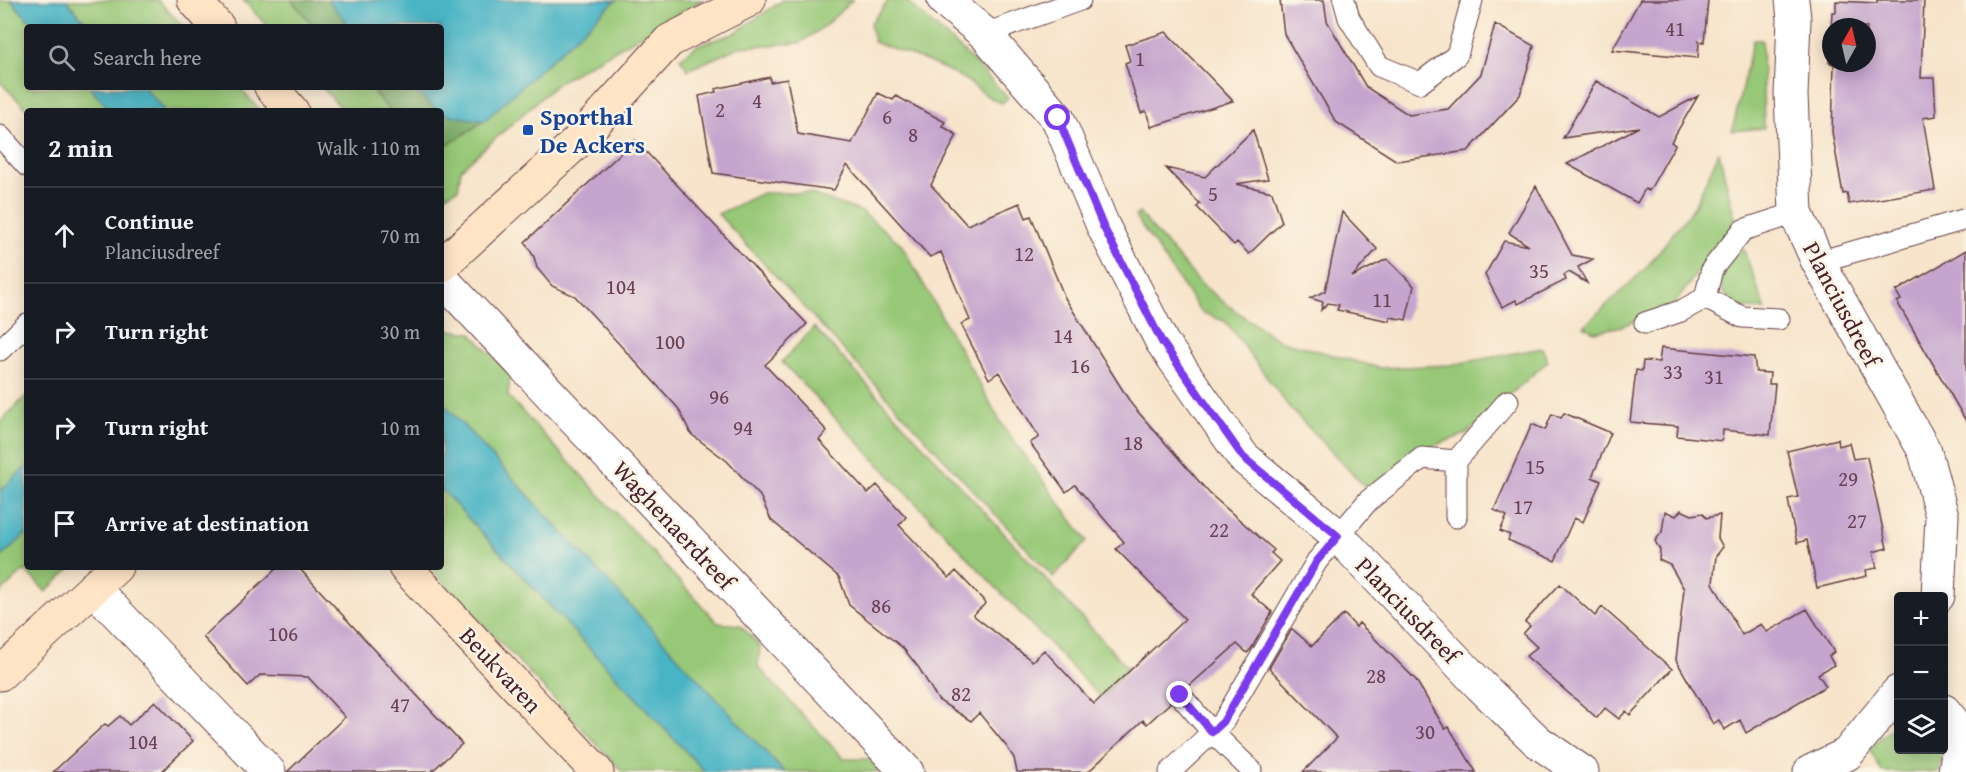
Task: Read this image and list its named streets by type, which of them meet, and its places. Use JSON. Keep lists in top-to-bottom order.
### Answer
{
  "streets": {
    "street": ["Planciusdreef", "Waghenaerdreef", "Beukvaren"]
  },
  "places": {
    "transit": ["Sporthal De Ackers"]
  },
  "house_numbers": [
    "41",
    "1",
    "4",
    "2",
    "6",
    "8",
    "5",
    "12",
    "35",
    "104",
    "11",
    "14",
    "100",
    "16",
    "33",
    "31",
    "96",
    "94",
    "18",
    "15",
    "29",
    "17",
    "27",
    "22",
    "86",
    "106",
    "28",
    "82",
    "47",
    "30",
    "104"
  ],
  "north": "top",
  "page": {
    "search": "Search here",
    "heading": ["2 min", "Walk · 110 m"],
    "list": [
      ["Continue", "Planciusdreef", "70 m"],
      ["Turn right", "30 m"],
      ["Turn right", "10 m"],
      "Arrive at destination"
    ],
    "map_buttons": ["+", "−"]
  }
}
